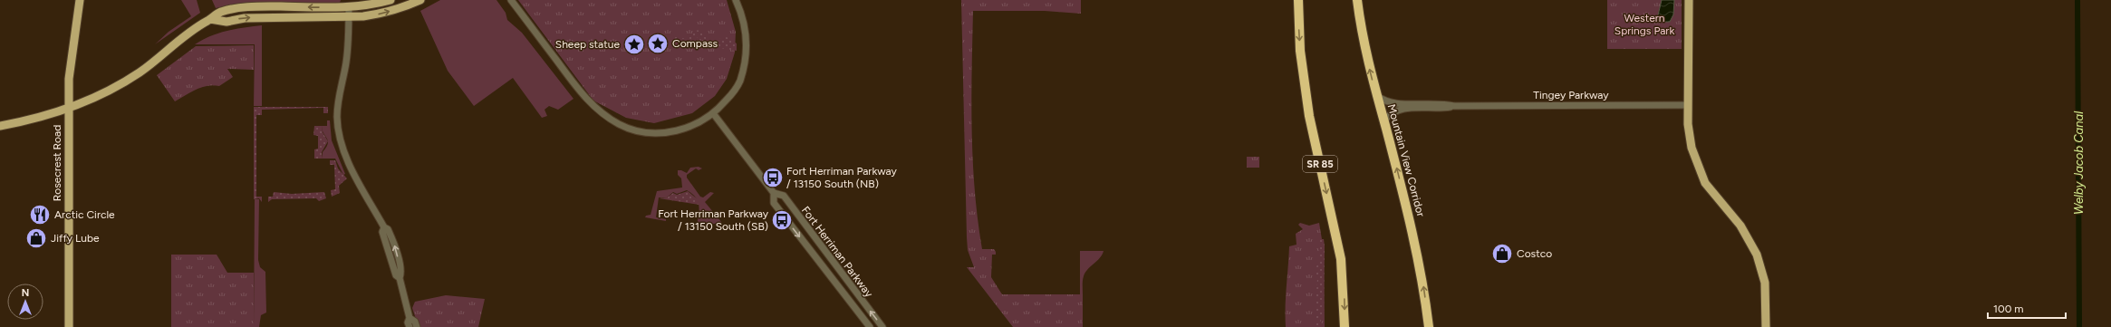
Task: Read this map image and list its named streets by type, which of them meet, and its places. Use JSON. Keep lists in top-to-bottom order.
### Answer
{
  "streets": {
    "highway": ["Mountain View Corridor", "SR 85"],
    "main road": ["Rosecrest Road"],
    "street": ["Tingey Parkway", "Fort Herriman Parkway"]
  },
  "crossings": [
    ["Tingey Parkway", "Mountain View Corridor"]
  ],
  "water": ["Welby Jacob Canal"],
  "parks": ["Western Springs Park"],
  "places": {
    "place": ["Compass", "Sheep statue"],
    "bus stop": ["Fort Herriman Parkway / 13150 South (NB)", "Fort Herriman Parkway / 13150 South (SB)"],
    "restaurant": ["Arctic Circle"],
    "shop": ["Jiffy Lube", "Costco"]
  },
  "scale_bar": "100 m",
  "north": "top"
}
